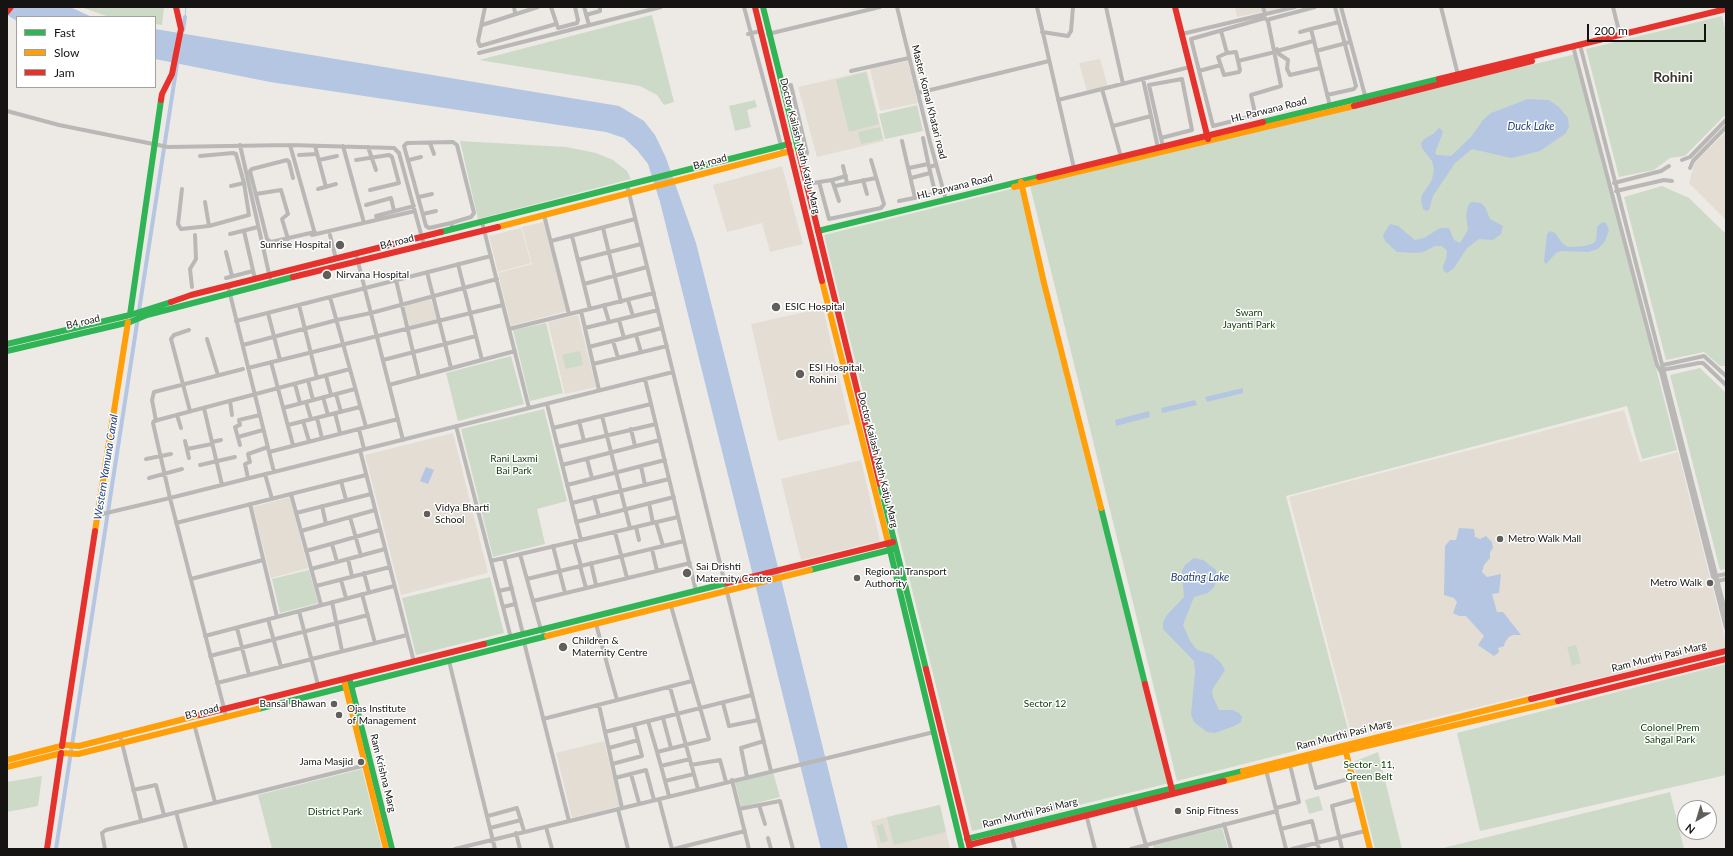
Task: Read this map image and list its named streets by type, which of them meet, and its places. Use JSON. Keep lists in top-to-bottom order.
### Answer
{
  "streets": {
    "street": [
      "Master Komal Khatari road",
      "HL Parwana Road",
      "Doctor Kailash Nath Katju Marg",
      "B4 road",
      "Ram Murthi Pasi Marg",
      "B3 road",
      "Ram Krishna Marg"
    ]
  },
  "crossings": [
    ["Master Komal Khatari road", "HL Parwana Road"],
    ["HL Parwana Road", "Doctor Kailash Nath Katju Marg"],
    ["Doctor Kailash Nath Katju Marg", "B4 road"],
    ["Doctor Kailash Nath Katju Marg", "Ram Murthi Pasi Marg"],
    ["Doctor Kailash Nath Katju Marg", "B3 road"],
    ["B3 road", "Ram Krishna Marg"]
  ],
  "districts": ["Rohini"],
  "water": ["Duck Lake", "Western Yamuna Canal", "Boating Lake"],
  "parks": [
    "Swarn Jayanti Park",
    "Rani Laxmi Bai Park",
    "Sector 12",
    "Colonel Prem Sahgal Park",
    "Sector - 11, Green Belt",
    "District Park"
  ],
  "places": [
    "Sunrise Hospital",
    "Nirvana Hospital",
    "ESIC Hospital",
    "ESI Hospital, Rohini",
    "Vidya Bharti School",
    "Metro Walk Mall",
    "Sai Drishti Maternity Centre",
    "Regional Transport Authority",
    "Metro Walk",
    "Children & Maternity Centre",
    "Bansal Bhawan",
    "Ojas Institute of Management",
    "Jama Masjid",
    "Snip Fitness"
  ],
  "legend": ["Fast", "Slow", "Jam"],
  "scale_bar": "200 m",
  "north": "bottom left"
}
